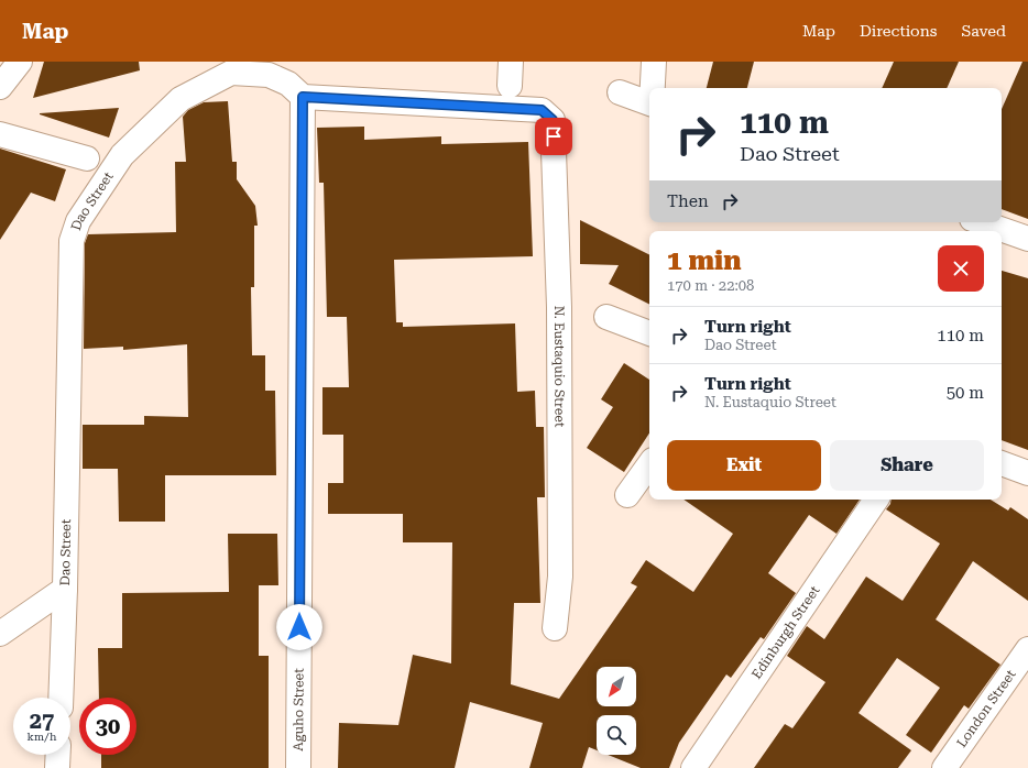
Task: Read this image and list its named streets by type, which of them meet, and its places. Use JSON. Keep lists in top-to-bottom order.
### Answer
{
  "streets": {
    "street": [
      "Dao Street",
      "N. Eustaquio Street",
      "Edinburgh Street",
      "London Street",
      "Aguho Street"
    ]
  },
  "crossings": [
    ["Dao Street", "N. Eustaquio Street"],
    ["Dao Street", "Aguho Street"],
    ["N. Eustaquio Street", "Aguho Street"]
  ],
  "north": "bottom left",
  "page": {
    "header": "Map",
    "nav": ["Map", "Directions", "Saved"],
    "turn": ["110 m", "Dao Street"],
    "then": "Then",
    "heading": ["1 min", "170 m · 22:08"],
    "list": [
      {
        "name": "Turn right",
        "note": "Dao Street",
        "value": "110 m"
      },
      {
        "name": "Turn right",
        "note": "N. Eustaquio Street",
        "value": "50 m"
      }
    ],
    "buttons": ["Exit", "Share"],
    "speed": "27 km/h",
    "limit": "30"
  }
}
